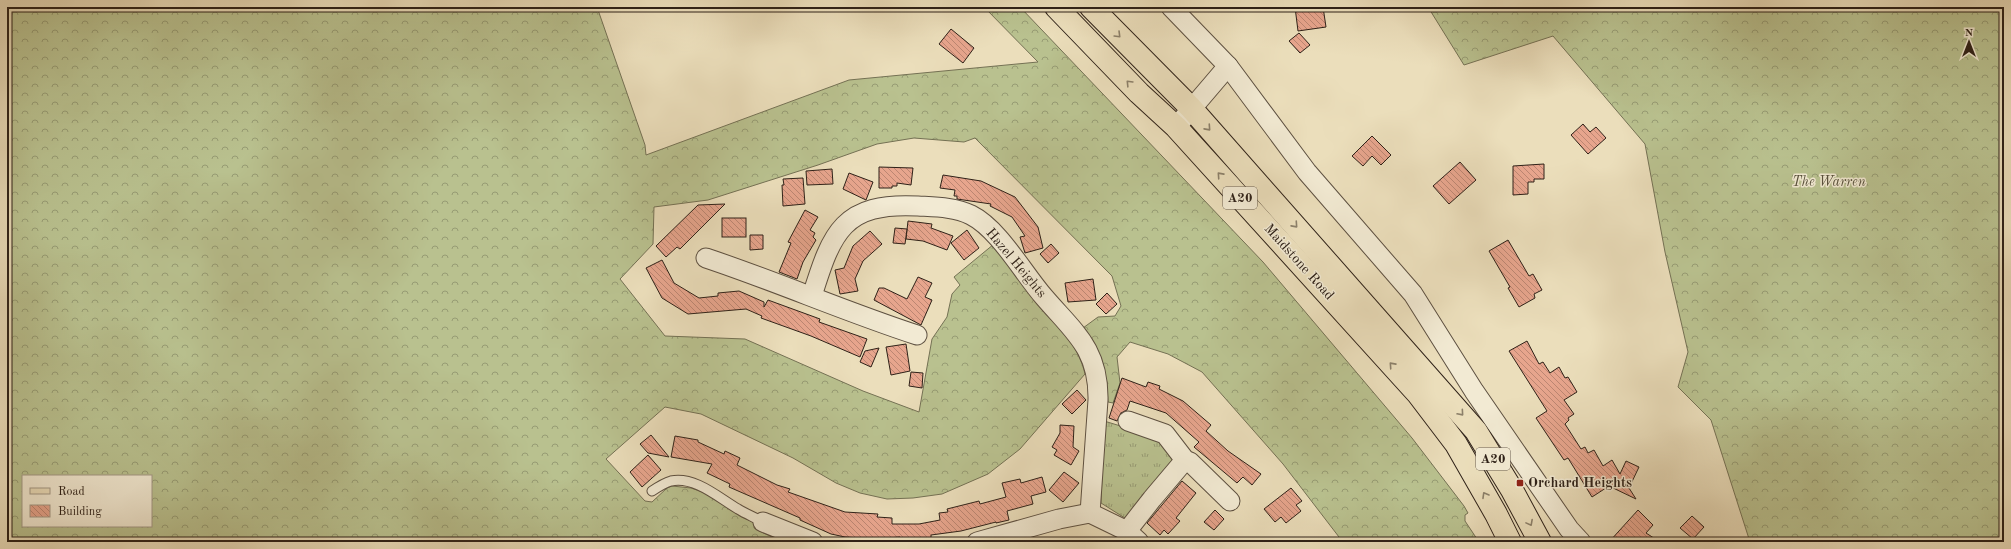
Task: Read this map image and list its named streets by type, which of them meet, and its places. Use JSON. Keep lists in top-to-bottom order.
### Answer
{
  "streets": {
    "main road": ["A20", "Maidstone Road"],
    "street": ["Hazel Heights"]
  },
  "parks": ["The Warren"],
  "places": {
    "transit": ["Orchard Heights"]
  },
  "legend": ["Road", "Building"],
  "north": "top"
}
